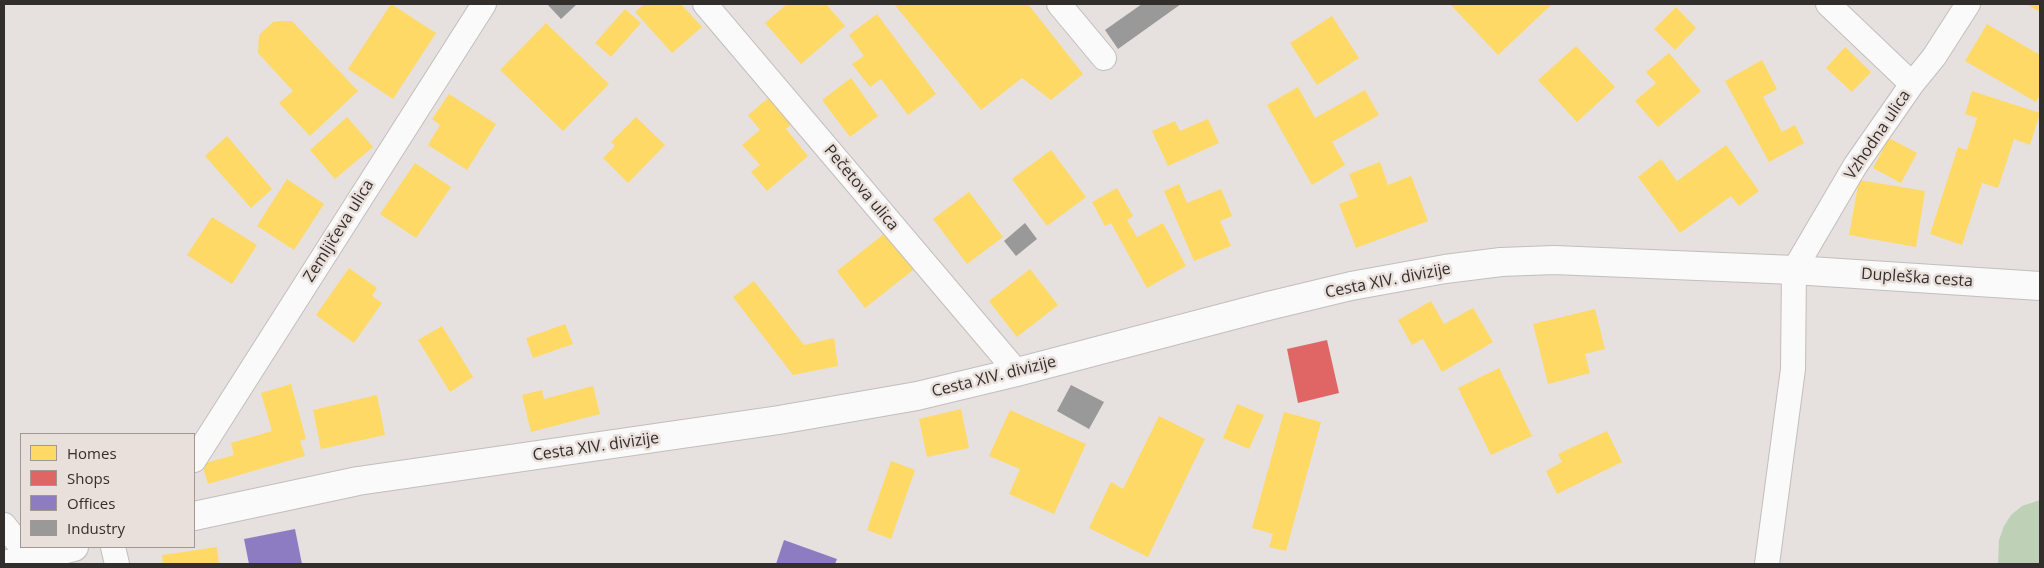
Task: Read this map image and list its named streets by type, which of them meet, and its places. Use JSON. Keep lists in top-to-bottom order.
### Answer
{
  "streets": {
    "street": [
      "Vzhodna ulica",
      "Pečetova ulica",
      "Zemljičeva ulica",
      "Dupleška cesta",
      "Cesta XIV. divizije"
    ]
  },
  "crossings": [
    ["Vzhodna ulica", "Dupleška cesta"],
    ["Vzhodna ulica", "Cesta XIV. divizije"],
    ["Pečetova ulica", "Cesta XIV. divizije"],
    ["Dupleška cesta", "Cesta XIV. divizije"]
  ],
  "legend": [
    "Homes",
    "Shops",
    "Offices",
    "Industry"
  ]
}
